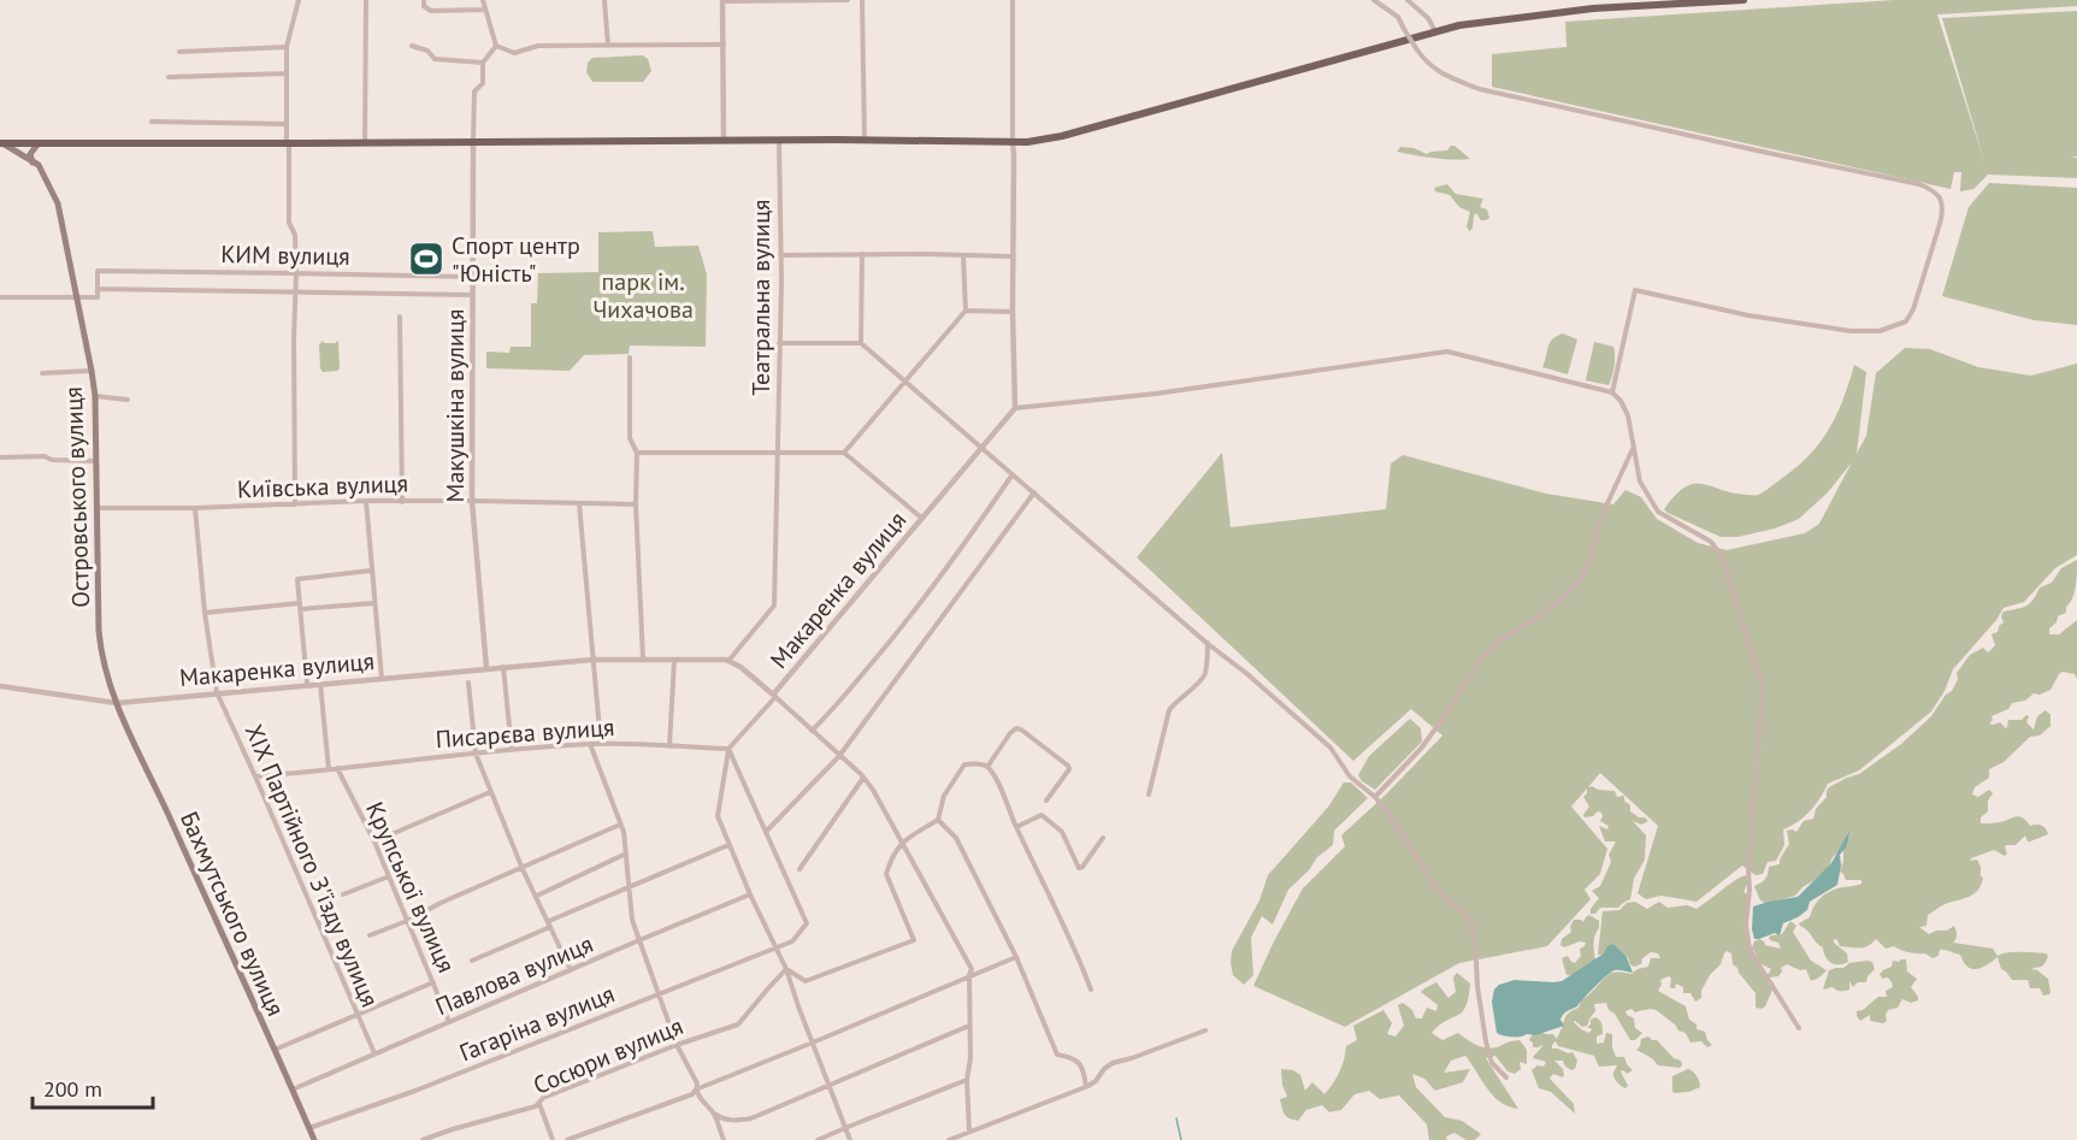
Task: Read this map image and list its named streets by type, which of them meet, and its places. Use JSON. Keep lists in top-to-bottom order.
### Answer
{
  "streets": {
    "main road": ["Островського вулиця", "Бахмутського вулиця"],
    "street": [
      "КИМ вулиця",
      "Театральна вулиця",
      "Макушкіна вулиця",
      "Київська вулиця",
      "Макаренка вулиця",
      "Писарєва вулиця",
      "XIX Партійного З'їзду вулиця",
      "Крупської вулиця",
      "Павлова вулиця",
      "Гагаріна вулиця",
      "Сосюри вулиця"
    ]
  },
  "crossings": [
    ["КИМ вулиця", "Макушкіна вулиця"],
    ["Театральна вулиця", "Макаренка вулиця"],
    ["Макушкіна вулиця", "Київська вулиця"],
    ["Макушкіна вулиця", "Макаренка вулиця"],
    ["Київська вулиця", "Островського вулиця"],
    ["Київська вулиця", "XIX Партійного З'їзду вулиця"],
    ["Островського вулиця", "Макаренка вулиця"],
    ["Островського вулиця", "Бахмутського вулиця"],
    ["Макаренка вулиця", "XIX Партійного З'їзду вулиця"],
    ["Макаренка вулиця", "Бахмутського вулиця"],
    ["Писарєва вулиця", "XIX Партійного З'їзду вулиця"],
    ["Писарєва вулиця", "Крупської вулиця"],
    ["XIX Партійного З'їзду вулиця", "Павлова вулиця"],
    ["Крупської вулиця", "Павлова вулиця"],
    ["Бахмутського вулиця", "Павлова вулиця"],
    ["Бахмутського вулиця", "Гагаріна вулиця"]
  ],
  "parks": ["парк ім. Чихачова"],
  "places": {
    "sports": ["Спорт центр \"Юність\""]
  },
  "scale_bar": "200 m"
}
